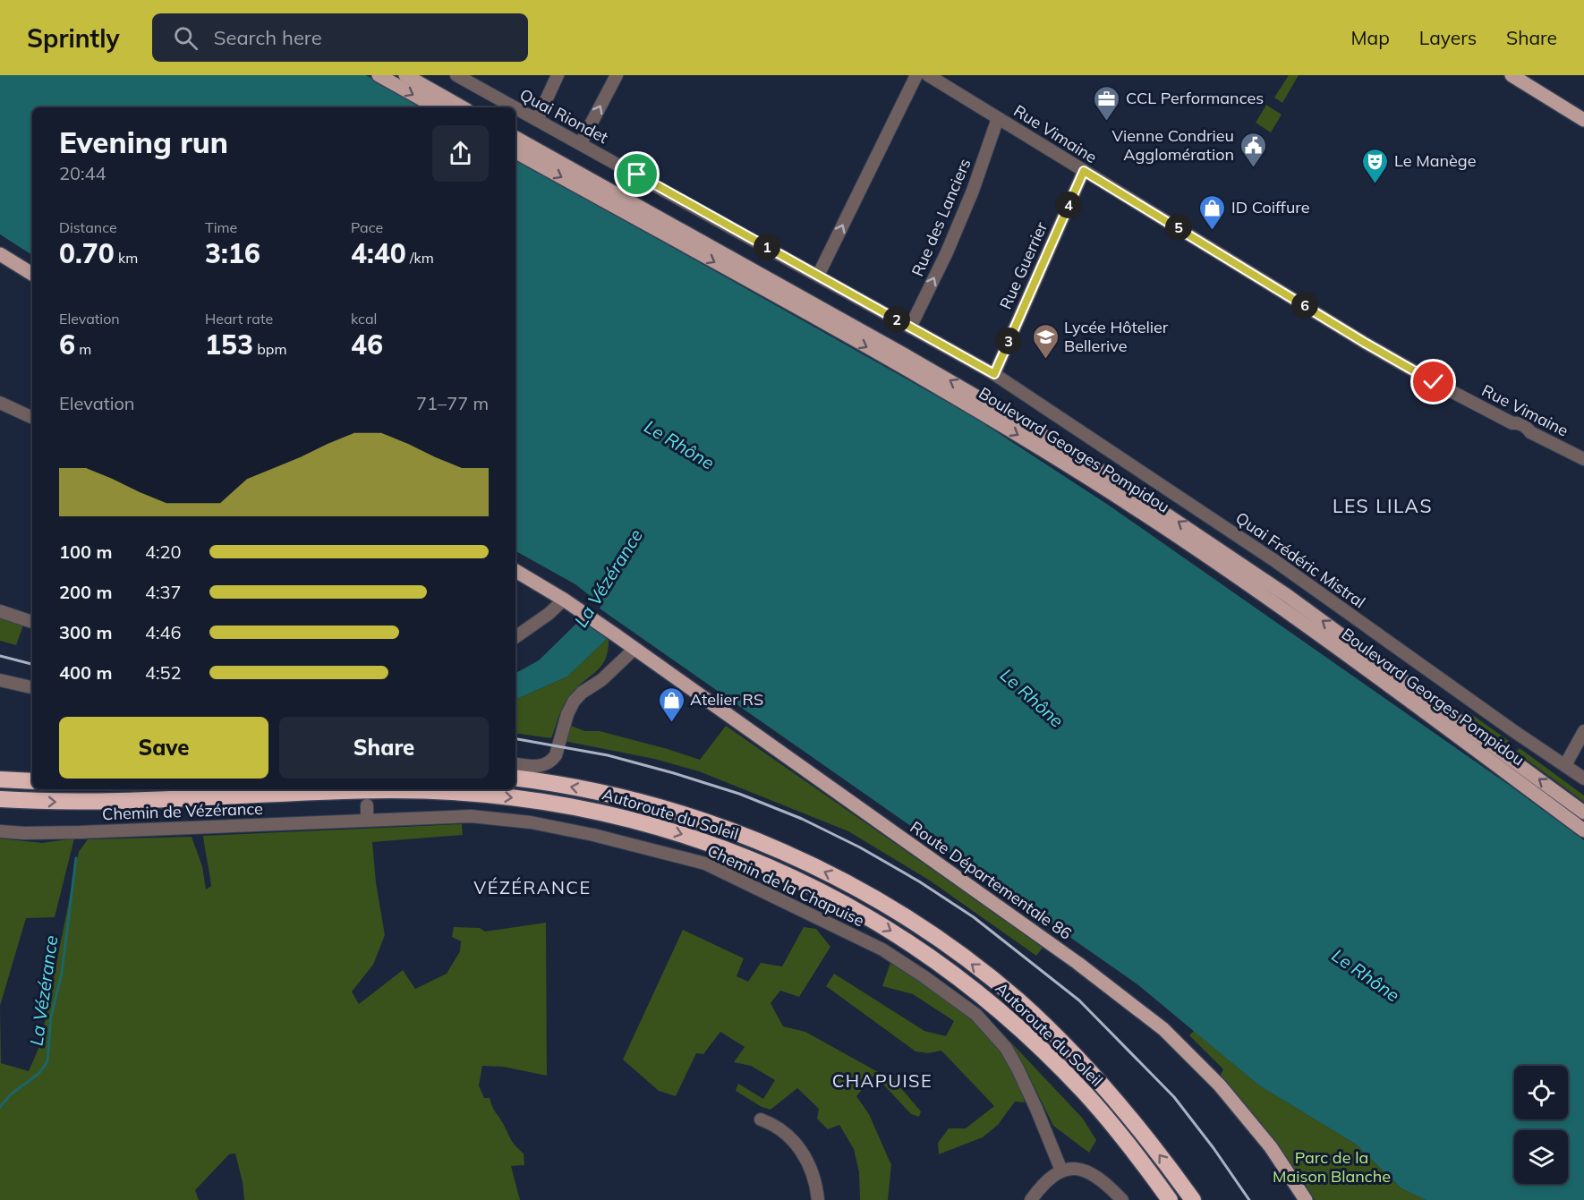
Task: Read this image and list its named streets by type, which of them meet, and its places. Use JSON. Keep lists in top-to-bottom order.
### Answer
{
  "streets": {
    "highway": ["Autoroute du Soleil"],
    "main road": ["Boulevard Georges Pompidou", "Route Départementale 86"],
    "street": [
      "Quai Riondet",
      "Rue Vimaine",
      "Rue des Lanciers",
      "Rue Guerrier",
      "Quai Frédéric Mistral",
      "Chemin de Vézérance",
      "Chemin de la Chapuise"
    ]
  },
  "crossings": [
    ["Quai Riondet", "Rue des Lanciers"],
    ["Quai Riondet", "Rue Guerrier"],
    ["Quai Riondet", "Quai Frédéric Mistral"],
    ["Rue Vimaine", "Rue des Lanciers"],
    ["Rue Vimaine", "Rue Guerrier"],
    ["Rue Guerrier", "Quai Frédéric Mistral"],
    ["Chemin de Vézérance", "Chemin de la Chapuise"]
  ],
  "districts": ["LES LILAS", "VÉZÉRANCE", "CHAPUISE"],
  "water": ["Le Rhône", "La Vézérance"],
  "parks": ["Parc de la Maison Blanche"],
  "places": {
    "office": ["CCL Performances"],
    "public building": ["Vienne Condrieu Agglomération"],
    "theatre": ["Le Manège"],
    "shop": ["ID Coiffure", "Atelier RS"],
    "school or university": ["Lycée Hôtelier Bellerive"]
  },
  "page": {
    "header": "Sprintly",
    "search": "Search here",
    "nav": ["Map", "Layers", "Share"],
    "heading": ["Evening run", "20:44"],
    "pins": [
      "4",
      "5",
      "1",
      "6",
      "2",
      "3"
    ],
    "stats": [
      ["Distance", "0.70 km"],
      ["Time", "3:16"],
      ["Pace", "4:40 /km"],
      ["Elevation", "6 m"],
      ["Heart rate", "153 bpm"],
      ["kcal", "46"]
    ],
    "chart": ["Elevation", "71–77 m"],
    "list": [
      {
        "name": "100 m",
        "note": "4:20"
      },
      {
        "name": "200 m",
        "note": "4:37"
      },
      {
        "name": "300 m",
        "note": "4:46"
      },
      {
        "name": "400 m",
        "note": "4:52"
      }
    ],
    "buttons": ["Save", "Share"]
  }
}
